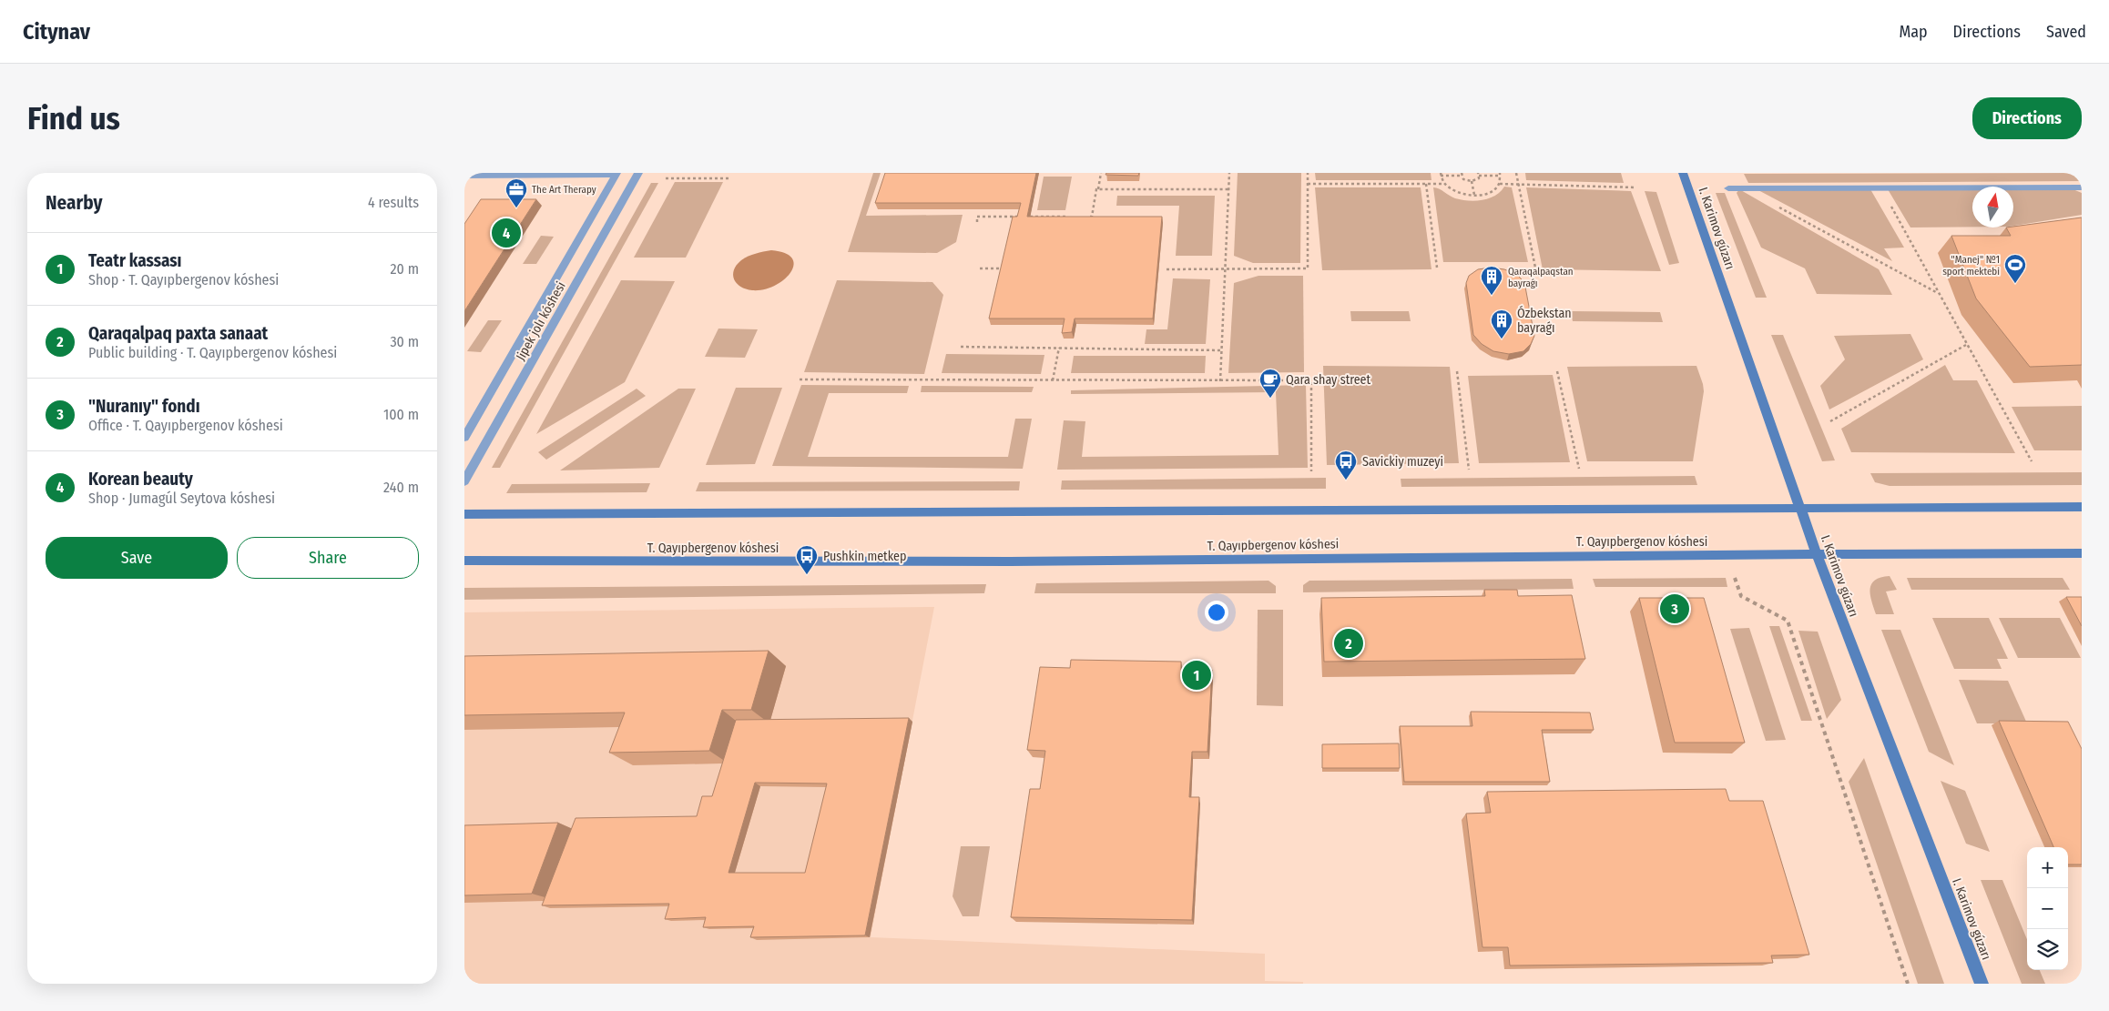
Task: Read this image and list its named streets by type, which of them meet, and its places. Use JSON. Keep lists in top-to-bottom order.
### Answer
{
  "streets": {
    "main road": ["I. Karimov gúzarı", "T. Qayıpbergenov kóshesi"],
    "street": ["Jipek jolı kóshesi"]
  },
  "crossings": [
    ["I. Karimov gúzarı", "T. Qayıpbergenov kóshesi"]
  ],
  "places": {
    "office": ["The Art Therapy"],
    "sports": ["\"Manej\" №1 sport mektebi"],
    "building": ["Qaraqalpaqstan bayraǵı", "Ózbekstan bayraǵı"],
    "cafe": ["Qara shay street"],
    "bus stop": ["Savickiy muzeyi", "Pushkin metkep"]
  },
  "north": "top",
  "page": {
    "header": "Citynav",
    "nav": ["Map", "Directions", "Saved"],
    "buttons": [
      "Directions",
      ["Save", "Share"]
    ],
    "title": "Find us",
    "heading": ["Nearby", "4 results"],
    "pins": [
      "4",
      "3",
      "2",
      "1"
    ],
    "list": [
      {
        "mark": "1",
        "name": "Teatr kassası",
        "note": "Shop · T. Qayıpbergenov kóshesi",
        "value": "20 m"
      },
      {
        "mark": "2",
        "name": "Qaraqalpaq paxta sanaat",
        "note": "Public building · T. Qayıpbergenov kóshesi",
        "value": "30 m"
      },
      {
        "mark": "3",
        "name": "\"Nuranıy\" fondı",
        "note": "Office · T. Qayıpbergenov kóshesi",
        "value": "100 m"
      },
      {
        "mark": "4",
        "name": "Korean beauty",
        "note": "Shop · Jumagúl Seytova kóshesi",
        "value": "240 m"
      }
    ],
    "map_buttons": ["+", "−"]
  }
}
